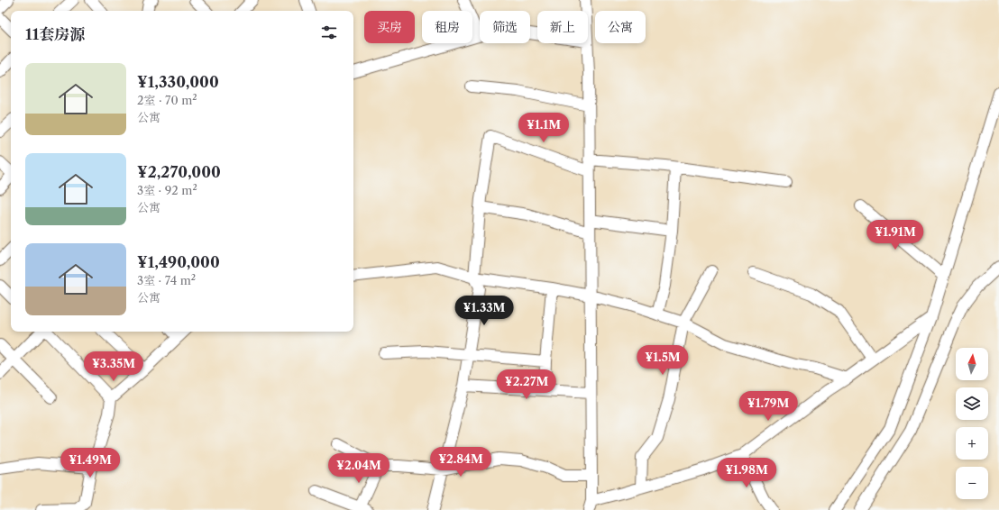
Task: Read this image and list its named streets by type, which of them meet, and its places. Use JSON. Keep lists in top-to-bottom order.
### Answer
{
  "north": "top",
  "page": {
    "chip": [
      "买房",
      "租房",
      "筛选",
      "新上",
      "公寓"
    ],
    "heading": "11套房源",
    "list": [
      {
        "name": "¥1,330,000",
        "note": "2室 · 70 m² · 公寓"
      },
      {
        "name": "¥2,270,000",
        "note": "3室 · 92 m² · 公寓"
      },
      {
        "name": "¥1,490,000",
        "note": "3室 · 74 m² · 公寓"
      }
    ],
    "price": [
      "¥1.1M",
      "¥1.91M",
      "¥1.33M",
      "¥1.5M",
      "¥3.35M",
      "¥2.27M",
      "¥1.79M",
      "¥2.84M",
      "¥1.49M",
      "¥2.04M",
      "¥1.98M"
    ],
    "map_buttons": ["+", "−"]
  }
}
